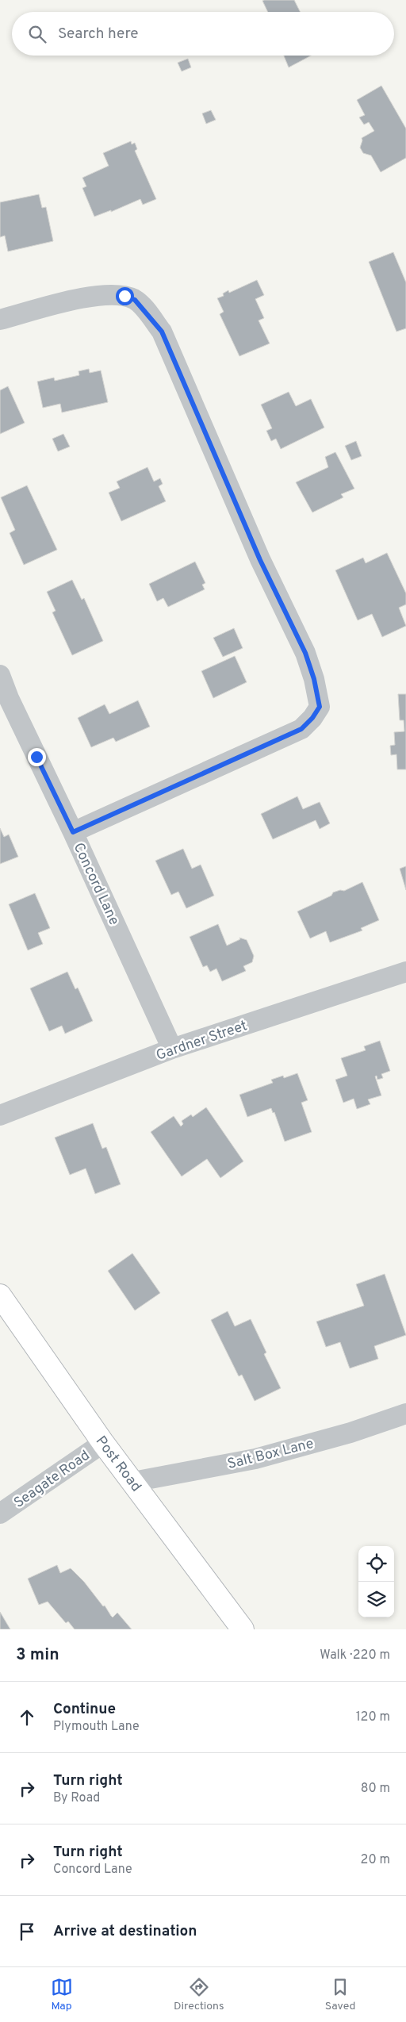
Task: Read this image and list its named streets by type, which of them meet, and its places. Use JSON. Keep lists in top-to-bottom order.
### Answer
{
  "streets": {
    "main road": ["Post Road"],
    "street": [
      "Concord Lane",
      "Gardner Street",
      "Salt Box Lane",
      "Seagate Road"
    ]
  },
  "crossings": [
    ["Concord Lane", "Gardner Street"],
    ["Salt Box Lane", "Post Road"],
    ["Post Road", "Seagate Road"]
  ],
  "page": {
    "search": "Search here",
    "heading": ["3 min", "Walk · 220 m"],
    "list": [
      ["Continue", "Plymouth Lane", "120 m"],
      ["Turn right", "By Road", "80 m"],
      ["Turn right", "Concord Lane", "20 m"],
      "Arrive at destination"
    ],
    "nav": ["Map", "Directions", "Saved"]
  }
}
